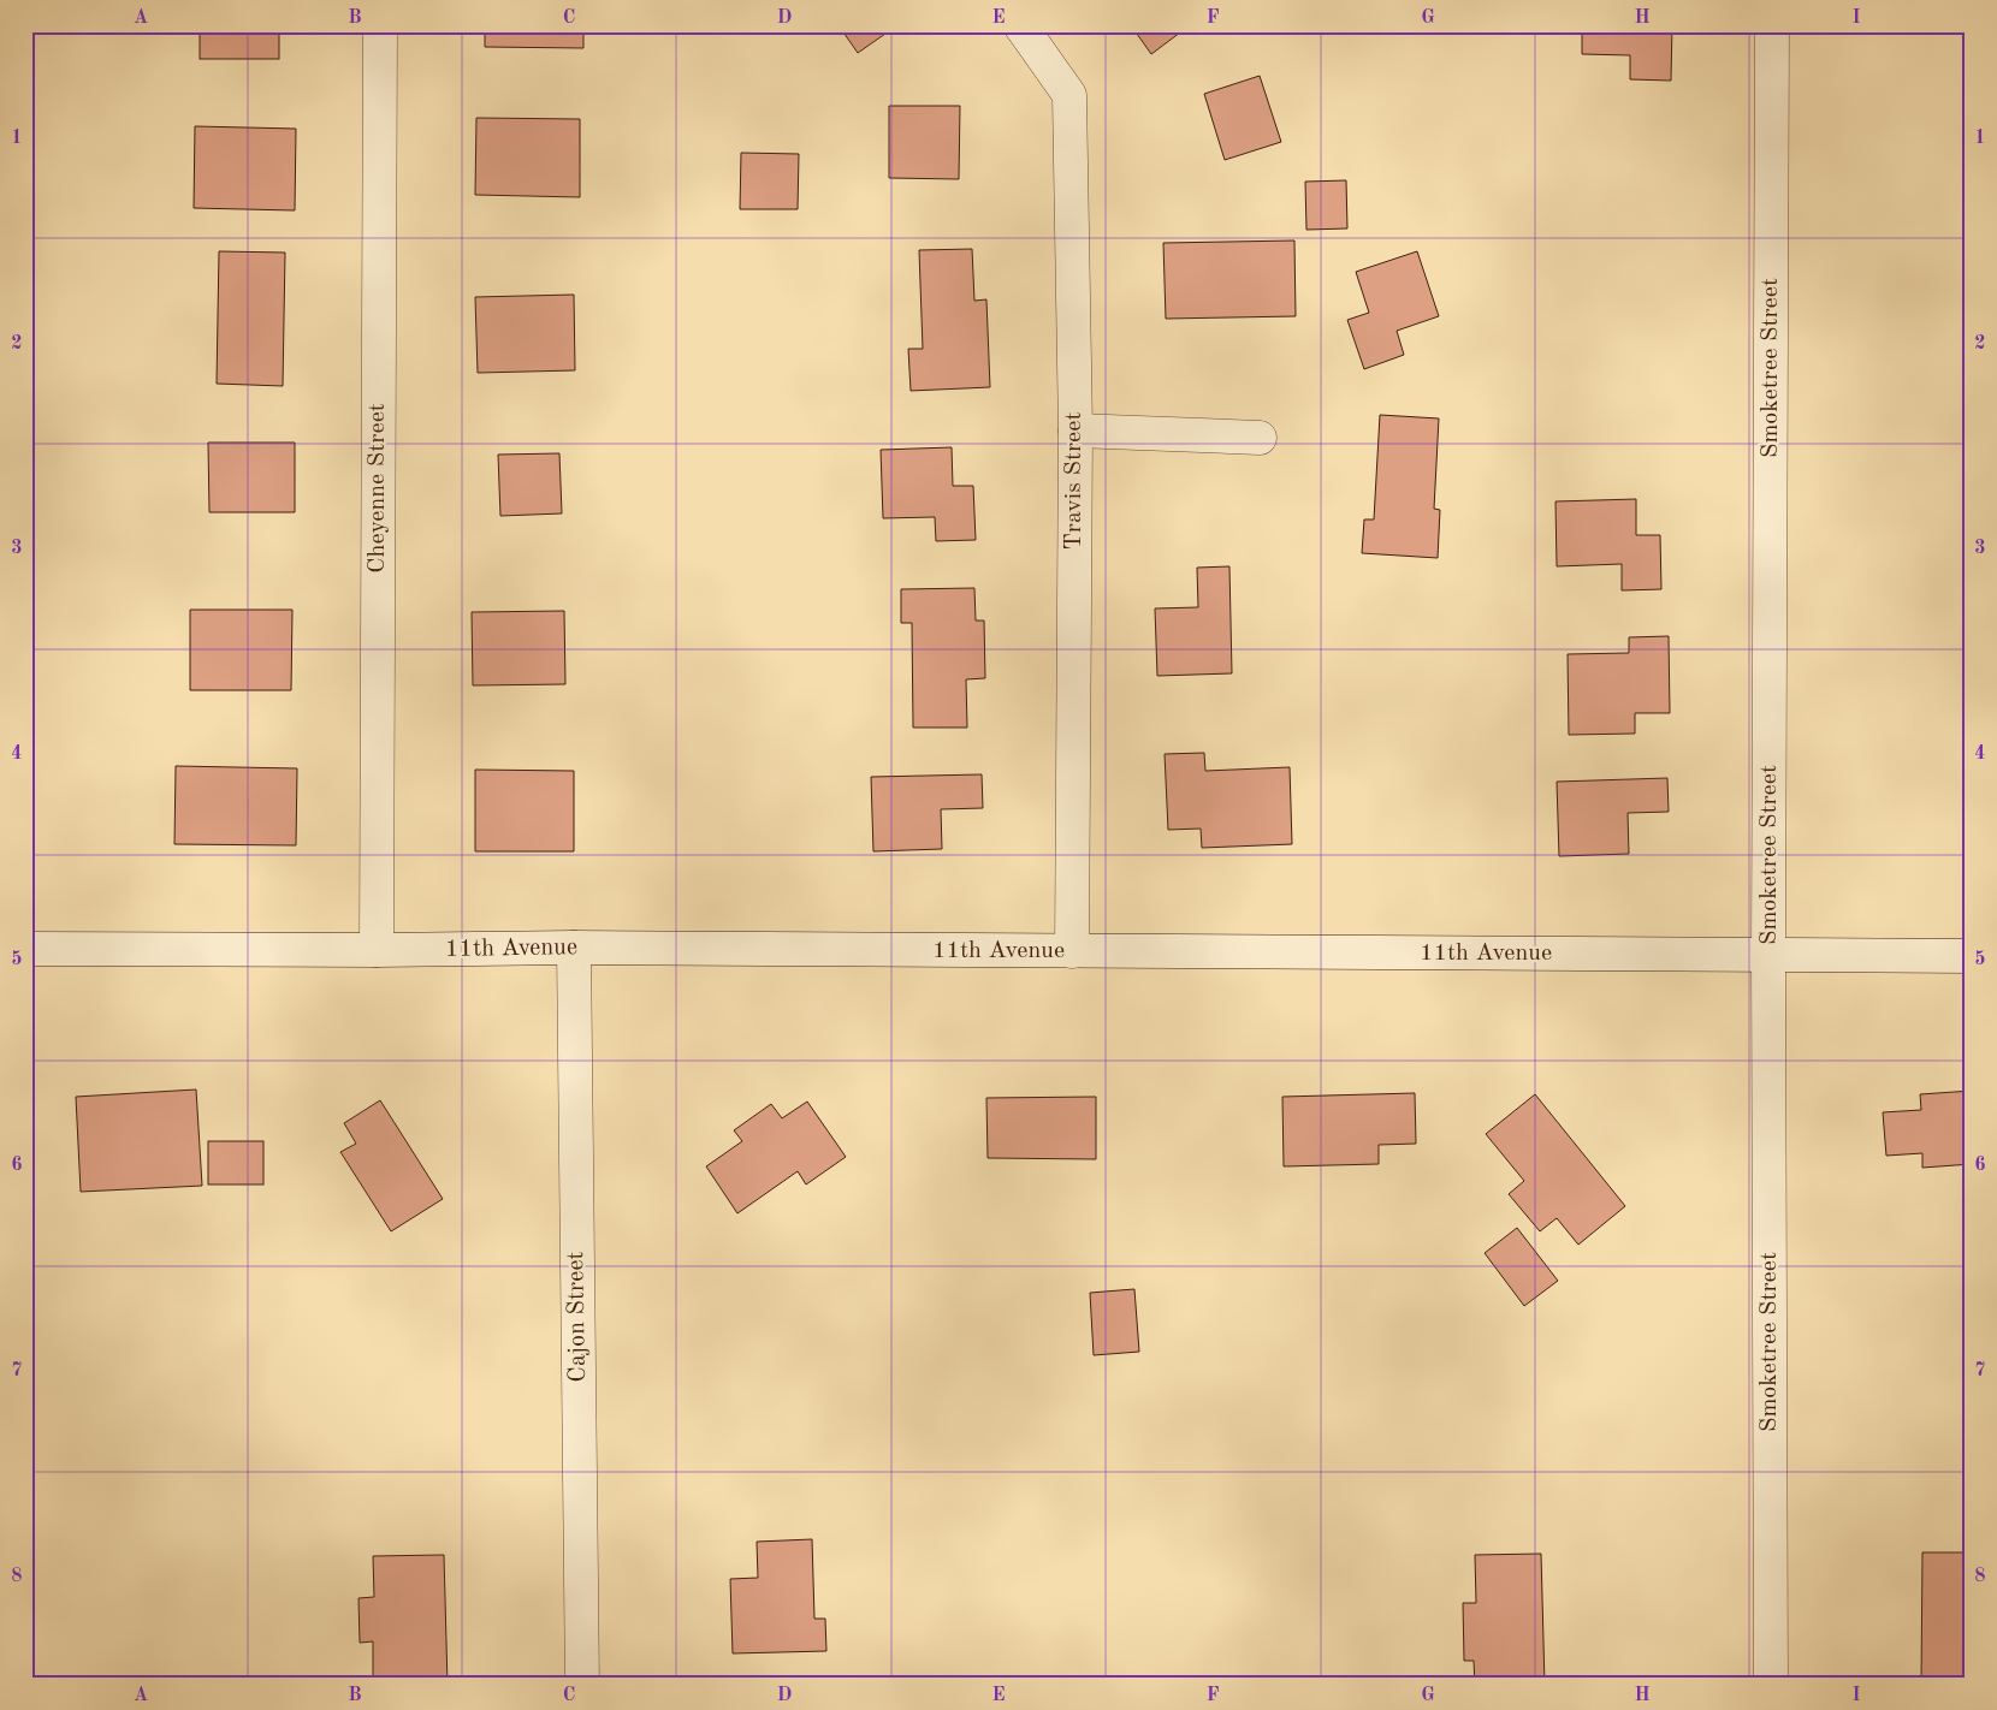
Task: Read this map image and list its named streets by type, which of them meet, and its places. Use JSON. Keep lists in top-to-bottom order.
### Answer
{
  "streets": {
    "street": [
      "Smoketree Street",
      "Travis Street",
      "Cheyenne Street",
      "11th Avenue",
      "Cajon Street"
    ]
  },
  "crossings": [
    ["Smoketree Street", "11th Avenue"],
    ["Travis Street", "11th Avenue"],
    ["Cheyenne Street", "11th Avenue"],
    ["11th Avenue", "Cajon Street"]
  ],
  "grid": {
    "columns": [
      "A",
      "B",
      "C",
      "D",
      "E",
      "F",
      "G",
      "H",
      "I"
    ],
    "rows": [
      "1",
      "2",
      "3",
      "4",
      "5",
      "6",
      "7",
      "8"
    ]
  }
}
